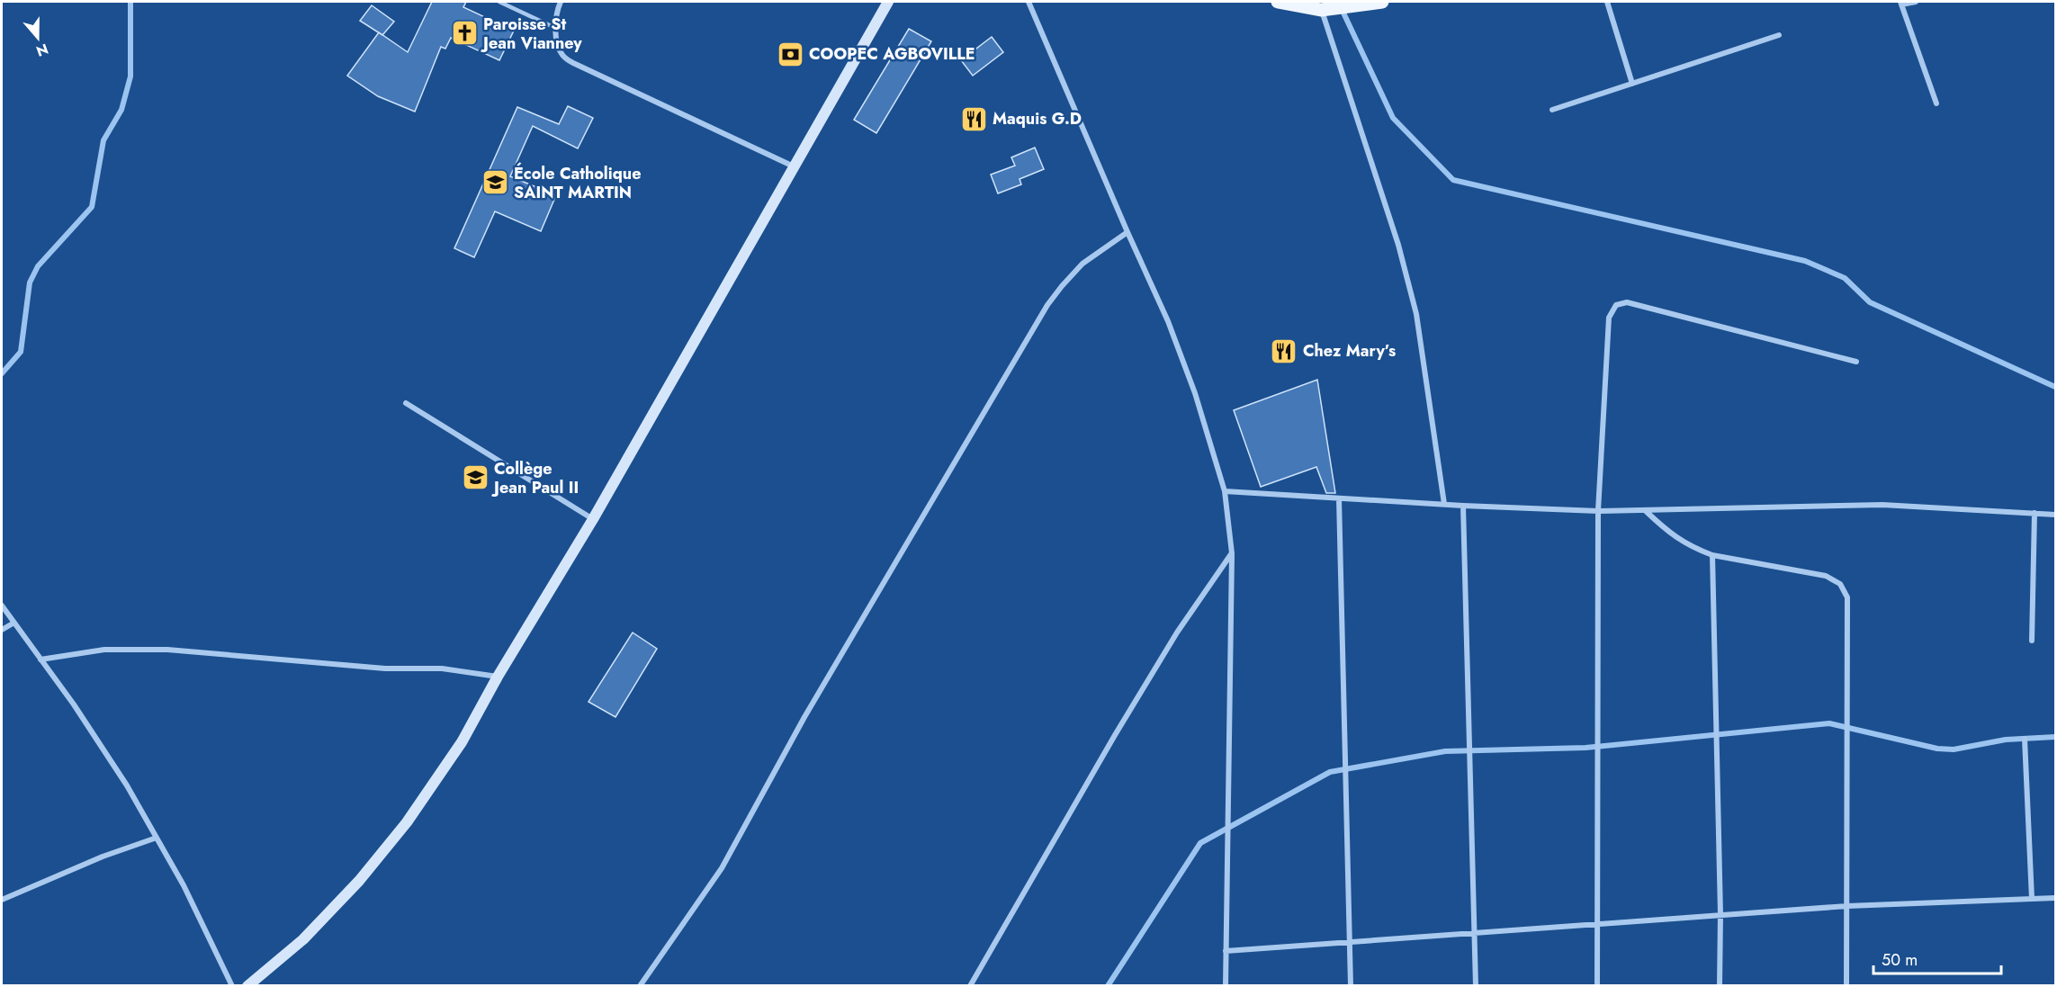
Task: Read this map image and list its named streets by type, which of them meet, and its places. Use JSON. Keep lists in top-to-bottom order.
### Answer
{
  "places": {
    "church": ["Paroisse St Jean Vianney"],
    "bank": ["COOPEC AGBOVILLE"],
    "restaurant": ["Maquis G.D", "Chez Mary’s"],
    "school or university": ["École Catholique SAINT MARTIN", "Collège Jean Paul II"]
  },
  "scale_bar": "50 m",
  "north": "bottom"
}
